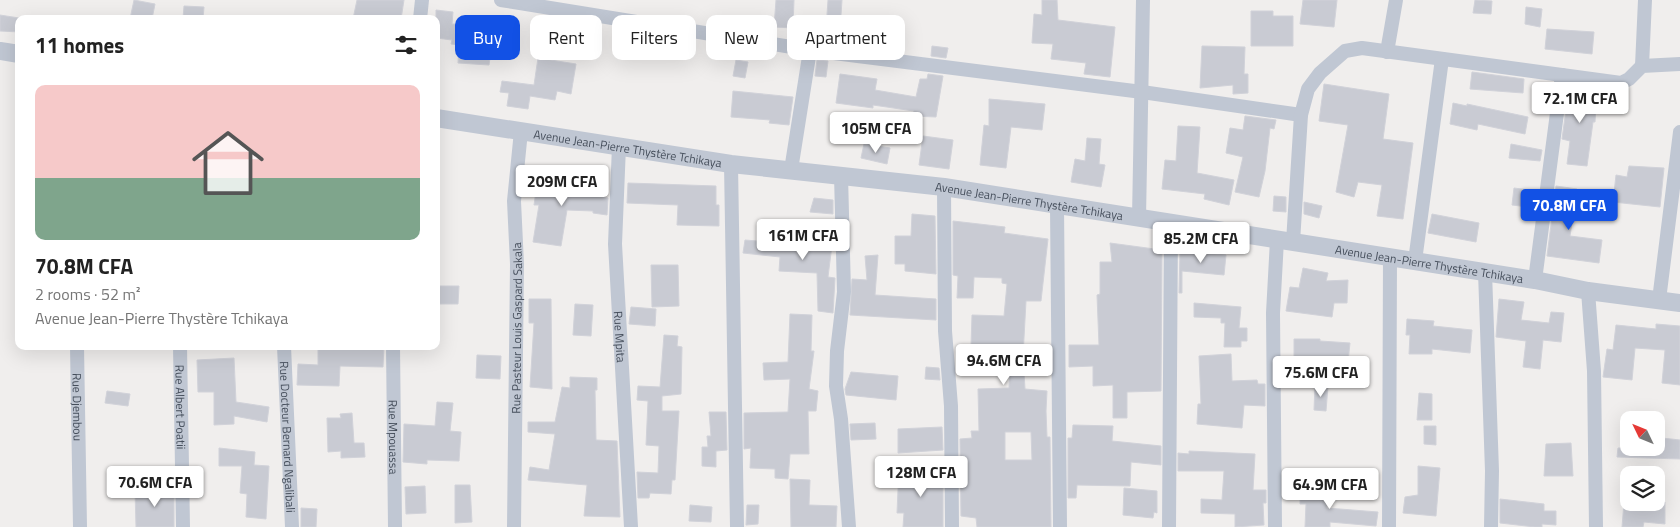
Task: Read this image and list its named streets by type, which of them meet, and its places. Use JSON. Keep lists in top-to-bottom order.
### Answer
{
  "streets": {
    "street": [
      "Avenue Jean-Pierre Thystère Tchikaya",
      "Rue Pasteur Louis Gaspard Sakala",
      "Rue Mpita",
      "Rue Djembou",
      "Rue Albert Poatii",
      "Rue Docteur Bernard Ngalibali",
      "Rue Mpouassa"
    ]
  },
  "crossings": [
    ["Avenue Jean-Pierre Thystère Tchikaya", "Rue Pasteur Louis Gaspard Sakala"],
    ["Avenue Jean-Pierre Thystère Tchikaya", "Rue Mpita"]
  ],
  "north": "top left",
  "page": {
    "chip": [
      "Buy",
      "Rent",
      "Filters",
      "New",
      "Apartment"
    ],
    "heading": "11 homes",
    "list": [
      {
        "name": "70.8M CFA",
        "note": "2 rooms · 52 m² · Avenue Jean-Pierre Thystère Tchikaya"
      }
    ],
    "price": [
      "72.1M CFA",
      "105M CFA",
      "209M CFA",
      "70.8M CFA",
      "161M CFA",
      "85.2M CFA",
      "94.6M CFA",
      "75.6M CFA",
      "128M CFA",
      "70.6M CFA",
      "64.9M CFA"
    ]
  }
}
